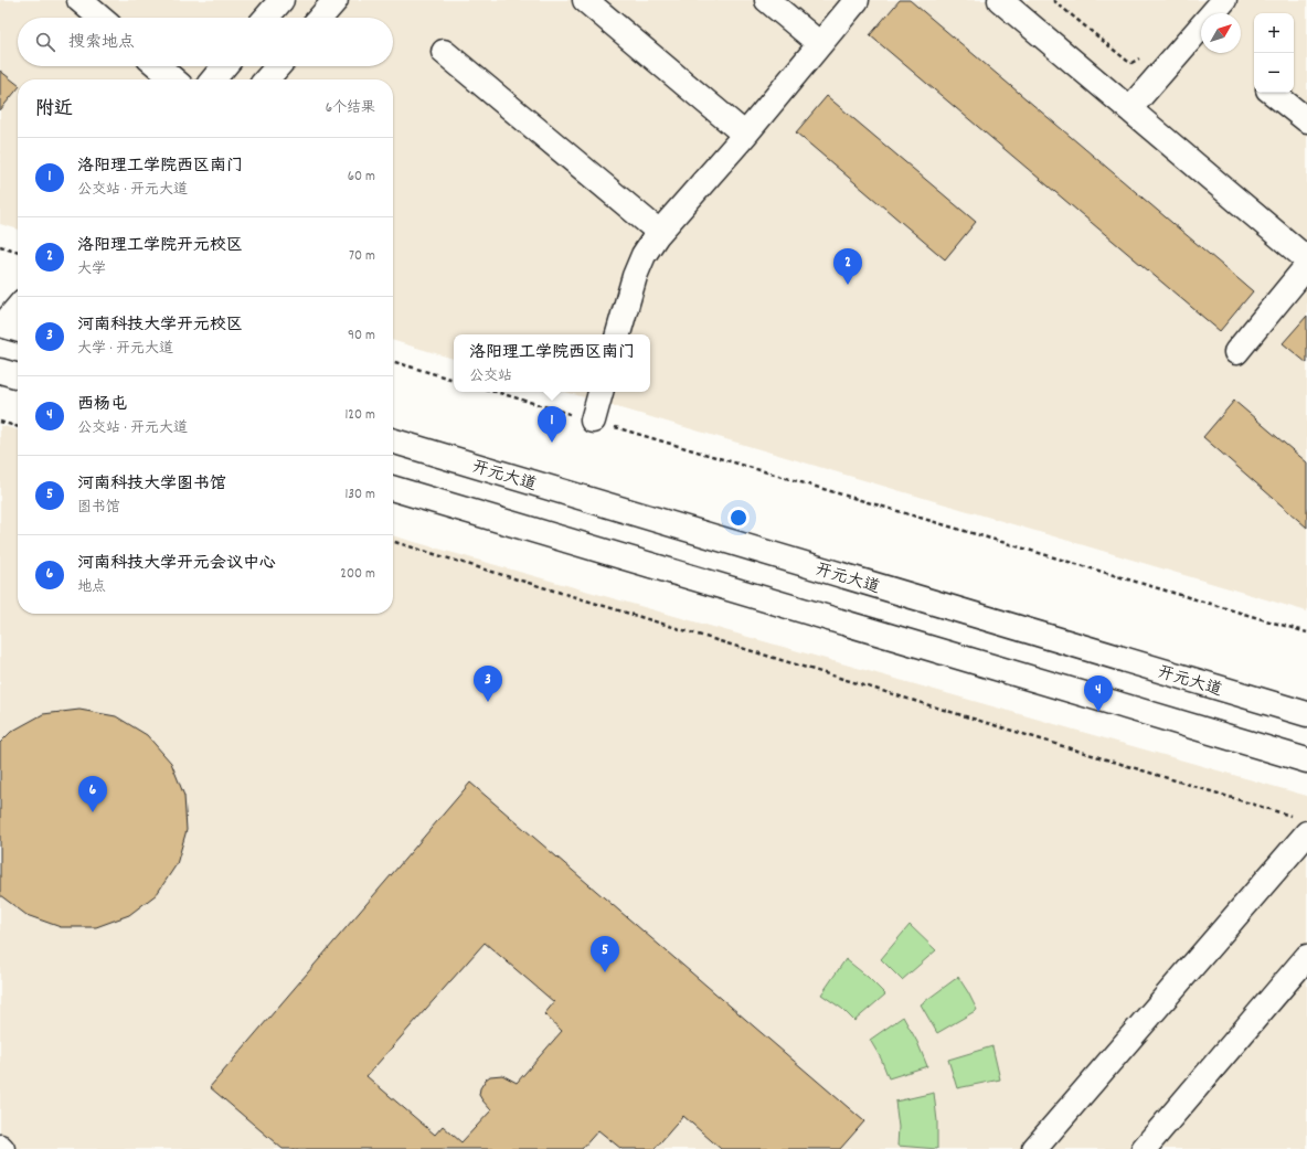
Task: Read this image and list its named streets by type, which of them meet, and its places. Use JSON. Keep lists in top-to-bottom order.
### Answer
{
  "streets": {
    "main road": ["开元大道"]
  },
  "north": "top right",
  "page": {
    "map_buttons": ["+", "−"],
    "search": "搜索地点",
    "heading": ["附近", "6个结果"],
    "list": [
      {
        "mark": "1",
        "name": "洛阳理工学院西区南门",
        "note": "公交站 · 开元大道",
        "value": "60 m"
      },
      {
        "mark": "2",
        "name": "洛阳理工学院开元校区",
        "note": "大学",
        "value": "70 m"
      },
      {
        "mark": "3",
        "name": "河南科技大学开元校区",
        "note": "大学 · 开元大道",
        "value": "90 m"
      },
      {
        "mark": "4",
        "name": "西杨屯",
        "note": "公交站 · 开元大道",
        "value": "120 m"
      },
      {
        "mark": "5",
        "name": "河南科技大学图书馆",
        "note": "图书馆",
        "value": "130 m"
      },
      {
        "mark": "6",
        "name": "河南科技大学开元会议中心",
        "note": "地点",
        "value": "200 m"
      }
    ],
    "pins": [
      "2",
      "1",
      "3",
      "4",
      "6",
      "5"
    ],
    "popup": ["洛阳理工学院西区南门", "公交站"]
  }
}
